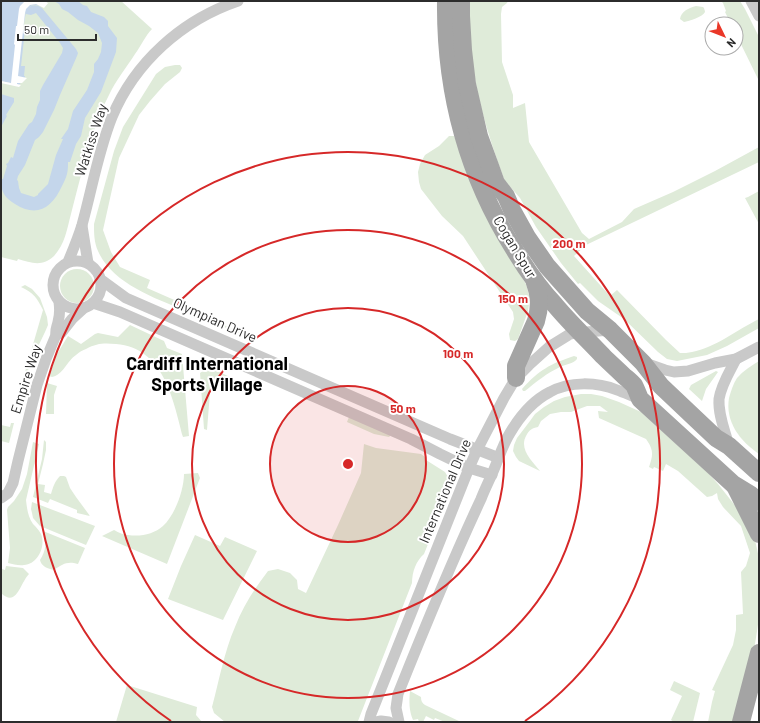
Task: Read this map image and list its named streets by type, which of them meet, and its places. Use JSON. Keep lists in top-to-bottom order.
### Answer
{
  "streets": {
    "main road": ["Cogan Spur"],
    "street": [
      "Watkiss Way",
      "Olympian Drive",
      "Empire Way",
      "International Drive"
    ]
  },
  "crossings": [
    ["Watkiss Way", "Olympian Drive"],
    ["Watkiss Way", "Empire Way"],
    ["Cogan Spur", "International Drive"],
    ["Olympian Drive", "Empire Way"],
    ["Olympian Drive", "International Drive"]
  ],
  "districts": ["Cardiff International Sports Village"],
  "scale_bar": "50 m",
  "north": "bottom right",
  "rings": [
    "200 m",
    "150 m",
    "100 m",
    "50 m"
  ]
}
